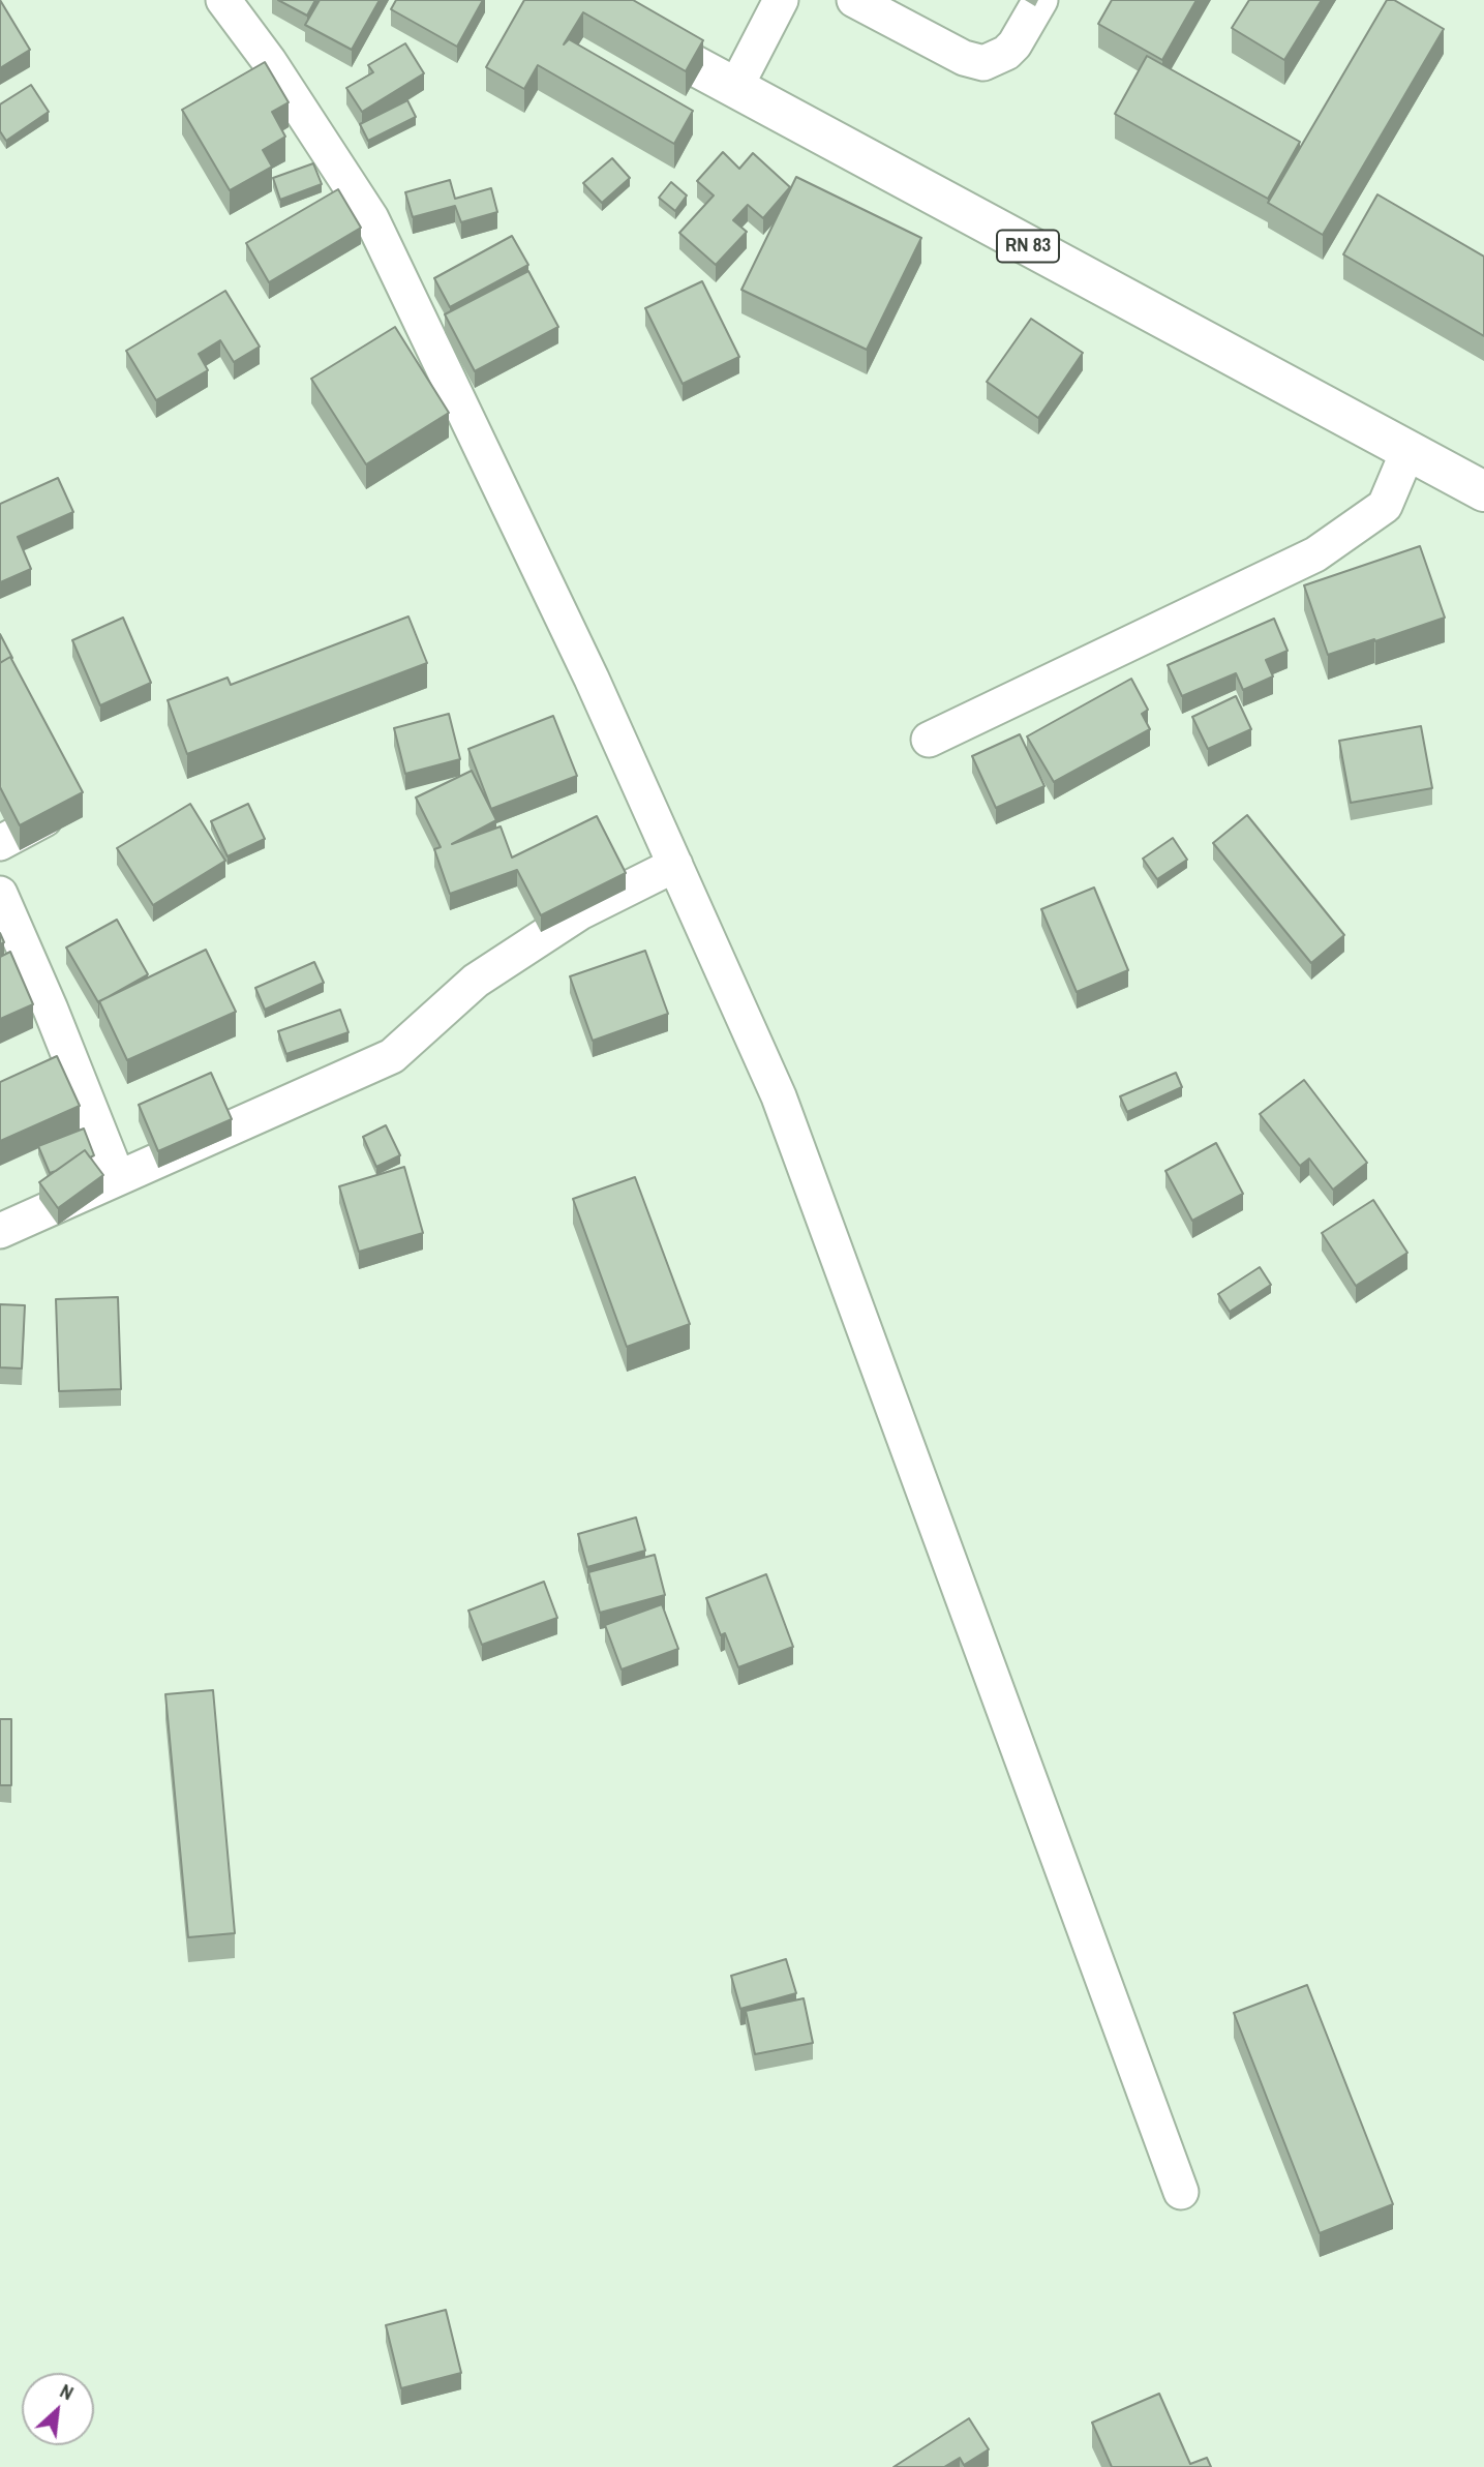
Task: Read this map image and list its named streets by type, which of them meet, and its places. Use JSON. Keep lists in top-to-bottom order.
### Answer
{
  "streets": {
    "main road": ["RN 83"]
  },
  "north": "top right"
}
